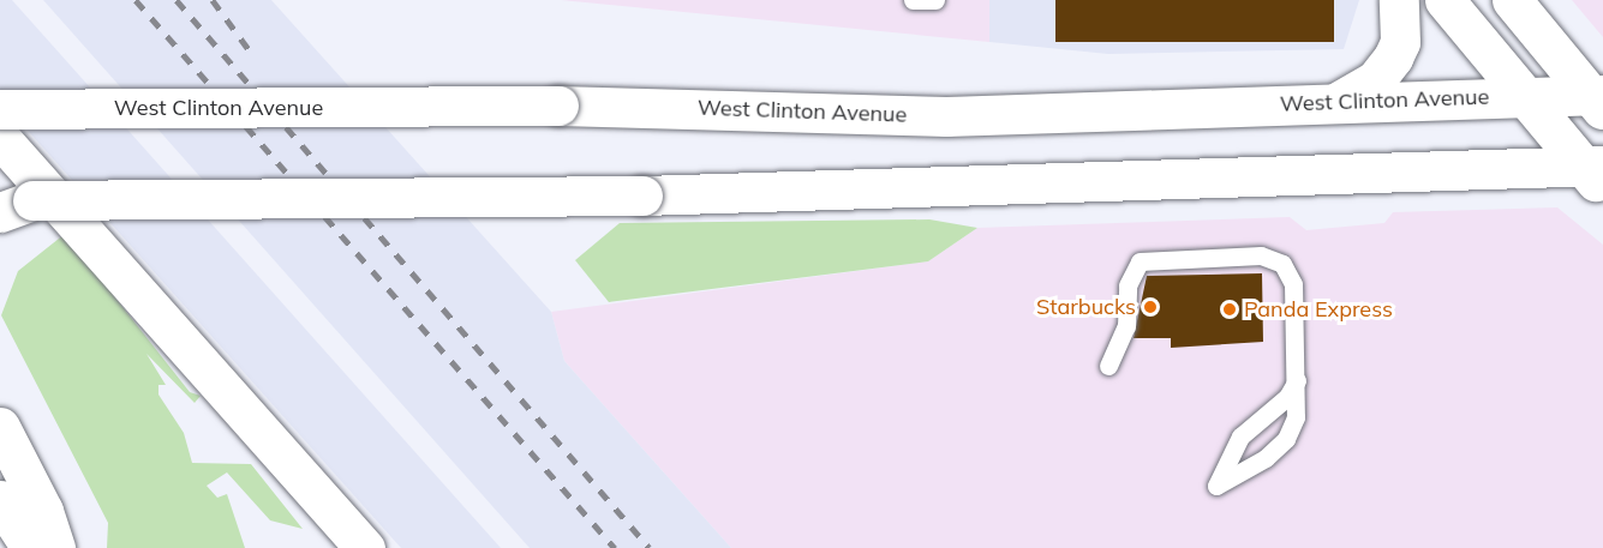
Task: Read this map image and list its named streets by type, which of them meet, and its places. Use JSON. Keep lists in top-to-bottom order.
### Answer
{
  "streets": {
    "main road": ["West Clinton Avenue"]
  },
  "places": ["Starbucks", "Panda Express"]
}
